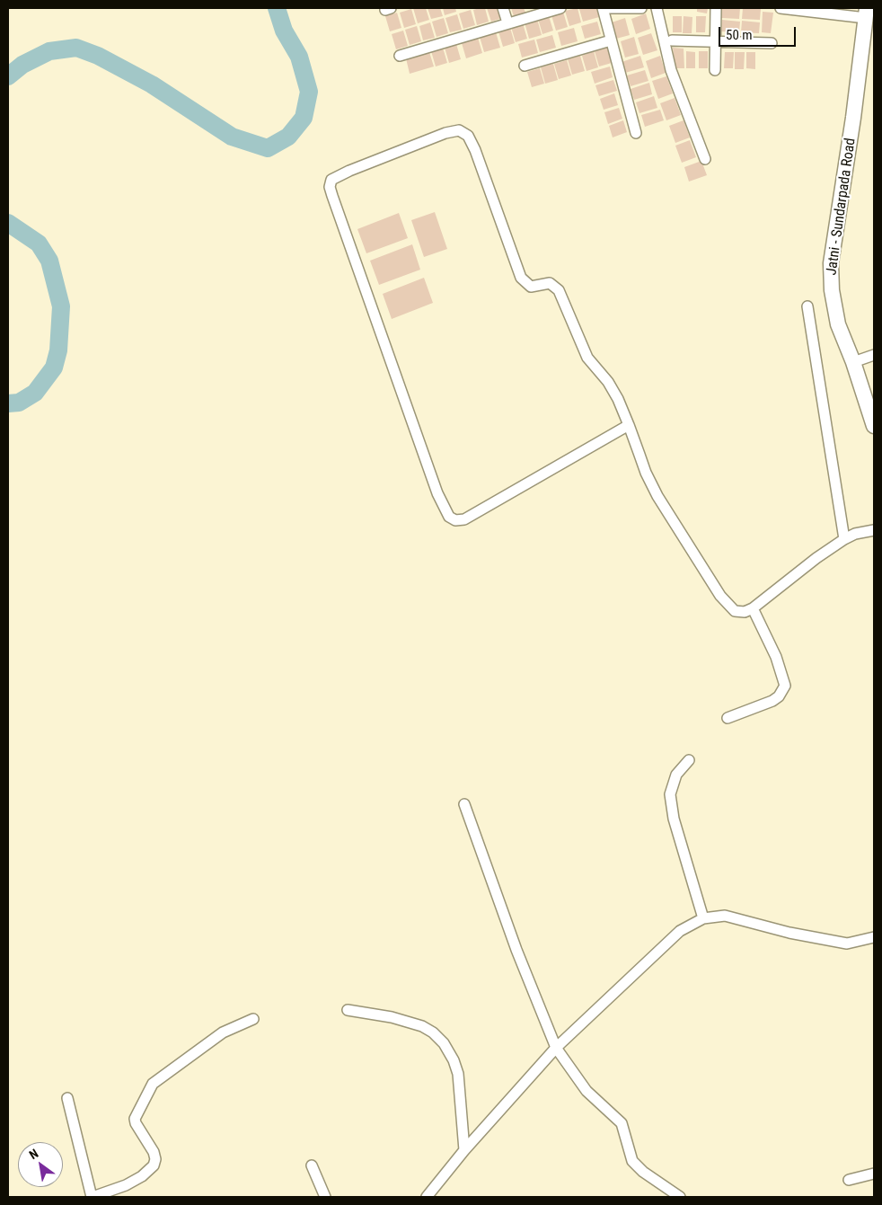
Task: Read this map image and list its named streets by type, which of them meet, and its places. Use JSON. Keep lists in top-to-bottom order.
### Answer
{
  "streets": {
    "main road": ["Jatni - Sundarpada Road"]
  },
  "scale_bar": "50 m",
  "north": "top left"
}
